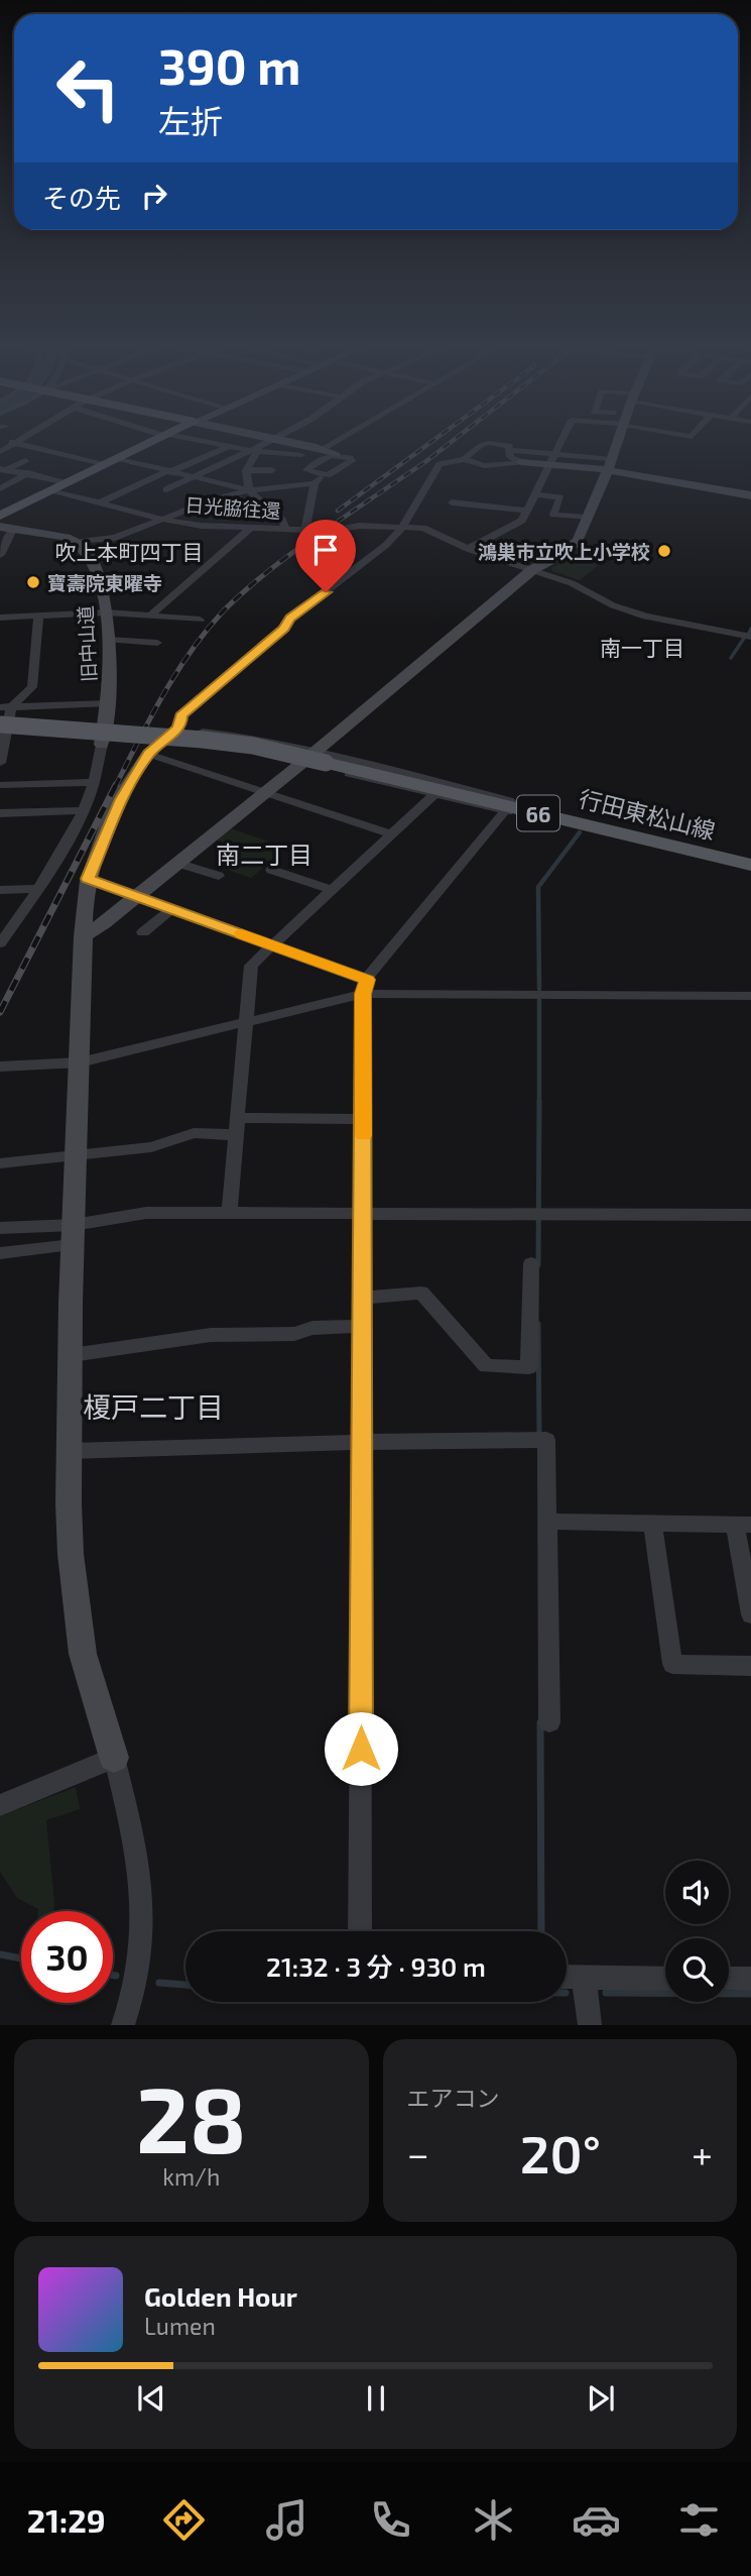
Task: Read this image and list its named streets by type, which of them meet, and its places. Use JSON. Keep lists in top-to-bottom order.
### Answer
{
  "streets": {
    "main road": ["66", "行田東松山線"],
    "street": ["日光脇往還", "旧中山道"]
  },
  "crossings": [
    ["日光脇往還", "旧中山道"],
    ["66", "行田東松山線"]
  ],
  "districts": [
    "吹上本町四丁目",
    "南一丁目",
    "南二丁目",
    "榎戸二丁目"
  ],
  "places": ["鴻巣市立吹上小学校", "寶壽院東曜寺"],
  "page": {
    "turn": ["390 m", "左折"],
    "then": "その先",
    "limit": "30",
    "trip": "21:32 · 3 分 · 930 m",
    "tile": [
      ["28", "km/h"],
      "エアコン"
    ],
    "heat": ["−", "20°", "+"],
    "song": ["Golden Hour", "Lumen"],
    "tabs": "21:29"
  }
}
